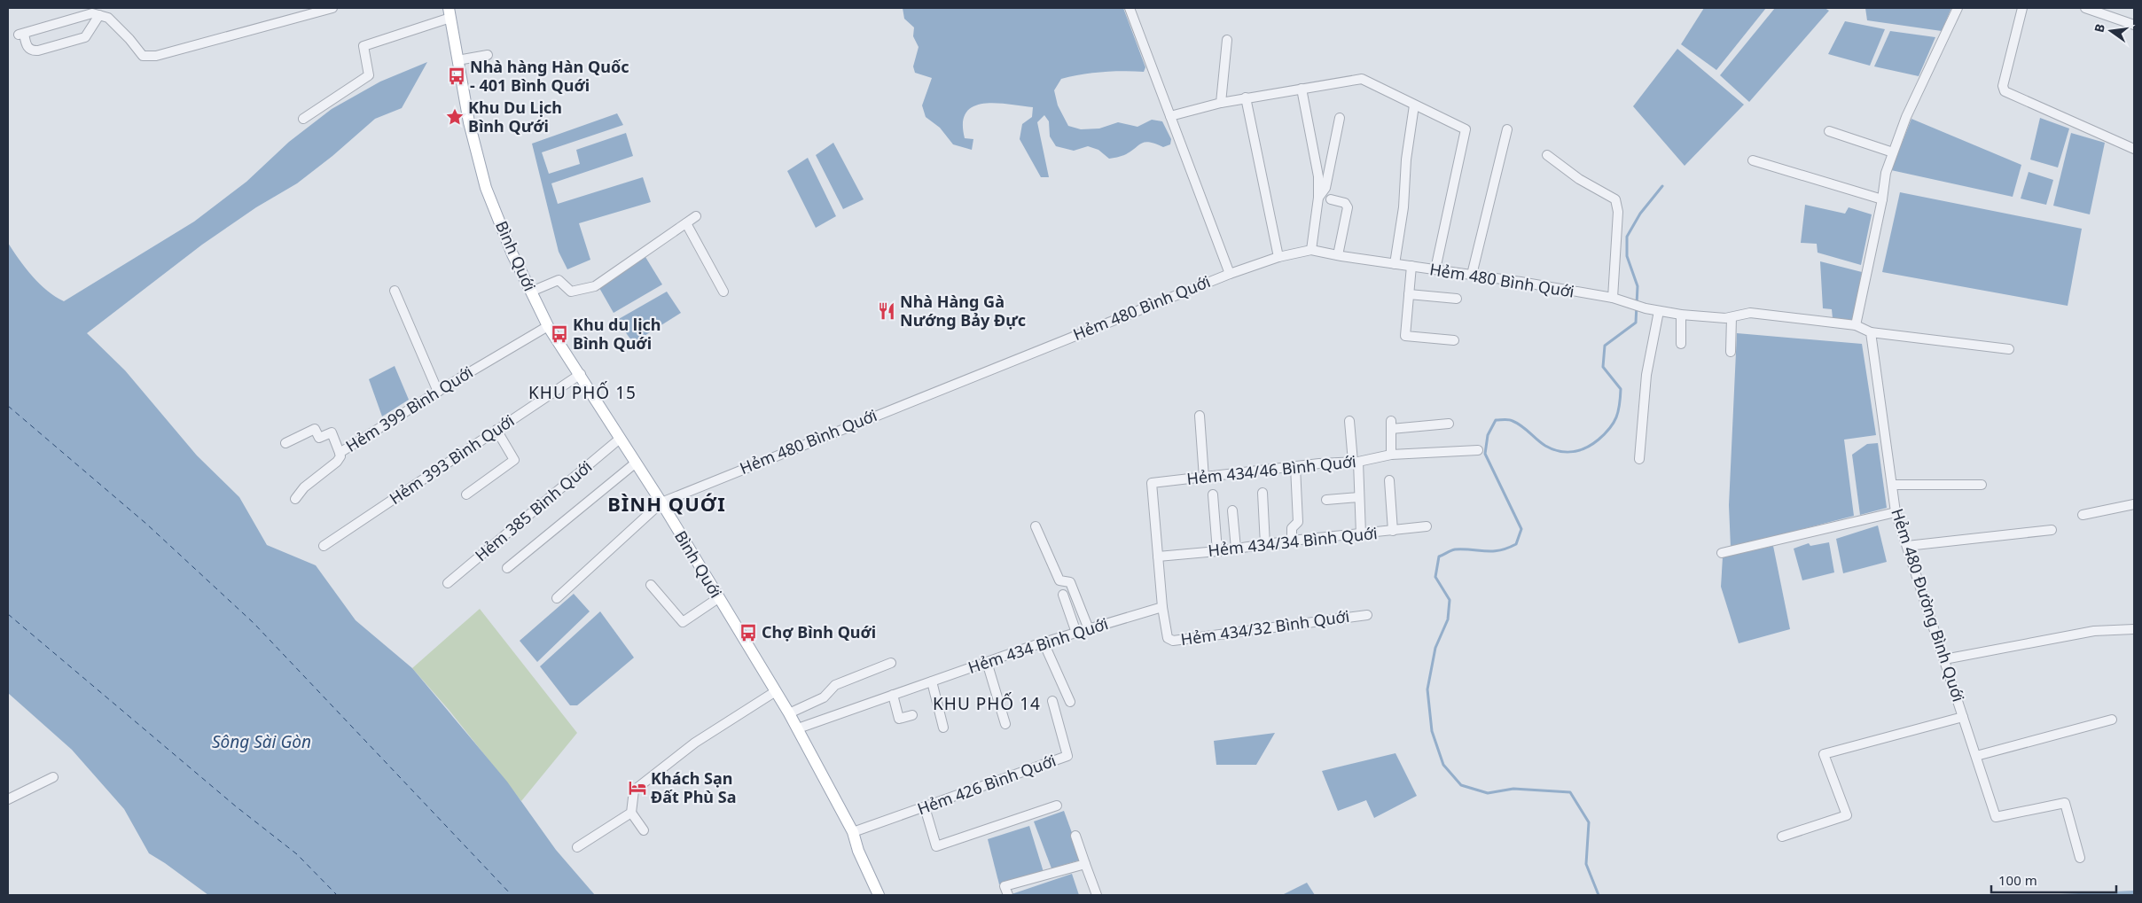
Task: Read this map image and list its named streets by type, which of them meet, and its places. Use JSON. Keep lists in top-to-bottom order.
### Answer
{
  "streets": {
    "main road": ["Bình Quới"],
    "street": [
      "Hẻm 480 Bình Quới",
      "Hẻm 399 Bình Quới",
      "Hẻm 393 Bình Quới",
      "Hẻm 434/46 Bình Quới",
      "Hẻm 385 Bình Quới",
      "Hẻm 434/34 Bình Quới",
      "Hẻm 480 Đường Bình Quới",
      "Hẻm 434/32 Bình Quới",
      "Hẻm 434 Bình Quới",
      "Hẻm 426 Bình Quới"
    ]
  },
  "crossings": [
    ["Bình Quới", "Hẻm 480 Bình Quới"],
    ["Bình Quới", "Hẻm 399 Bình Quới"],
    ["Bình Quới", "Hẻm 393 Bình Quới"],
    ["Bình Quới", "Hẻm 385 Bình Quới"],
    ["Bình Quới", "Hẻm 434 Bình Quới"],
    ["Bình Quới", "Hẻm 426 Bình Quới"],
    ["Hẻm 434/46 Bình Quới", "Hẻm 434/34 Bình Quới"],
    ["Hẻm 434/32 Bình Quới", "Hẻm 434 Bình Quới"]
  ],
  "districts": ["KHU PHỐ 15", "BÌNH QUỚI", "KHU PHỐ 14"],
  "water": ["Sông Sài Gòn"],
  "places": {
    "bus stop": ["Nhà hàng Hàn Quốc - 401 Bình Quới", "Khu du lịch Bình Quới", "Chợ Bình Quới"],
    "place": ["Khu Du Lịch Bình Qưới"],
    "restaurant": ["Nhà Hàng Gà Nướng Bảy Đực"],
    "hotel": ["Khách Sạn Đất Phù Sa"]
  },
  "scale_bar": "100 m",
  "north": "left"
}
